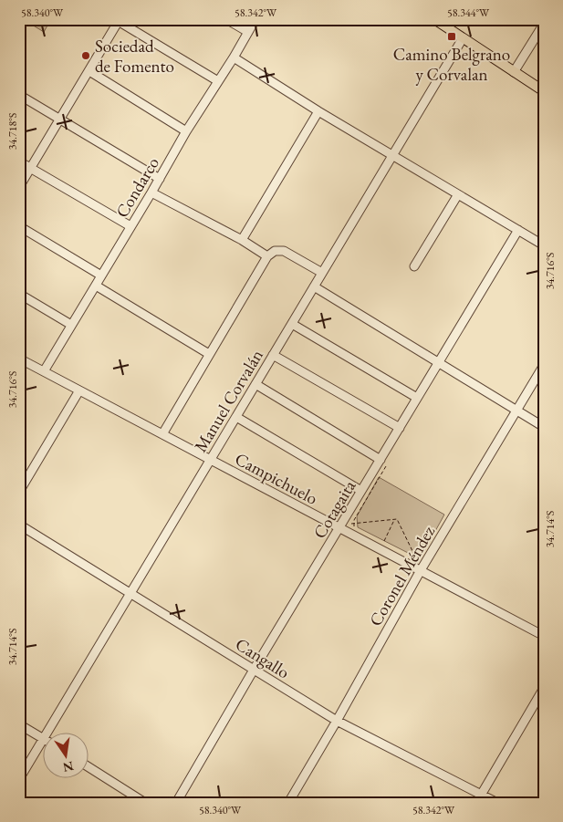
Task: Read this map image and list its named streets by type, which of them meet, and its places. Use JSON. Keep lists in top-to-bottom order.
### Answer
{
  "streets": {
    "street": [
      "Condarco",
      "Manuel Corvalán",
      "Campichuelo",
      "Cotagaita",
      "Coronel Méndez",
      "Cangallo"
    ]
  },
  "crossings": [
    ["Condarco", "Campichuelo"],
    ["Manuel Corvalán", "Campichuelo"],
    ["Manuel Corvalán", "Cangallo"],
    ["Campichuelo", "Cotagaita"],
    ["Campichuelo", "Coronel Méndez"],
    ["Cotagaita", "Cangallo"],
    ["Coronel Méndez", "Cangallo"]
  ],
  "places": {
    "transit": ["Camino Belgrano y Corvalan"],
    "other": ["Sociedad de Fomento"]
  },
  "north": "bottom",
  "coordinates": [
    "58.340°W",
    "58.342°W",
    "58.344°W",
    "34.718°S",
    "34.716°S",
    "34.714°S"
  ]
}
